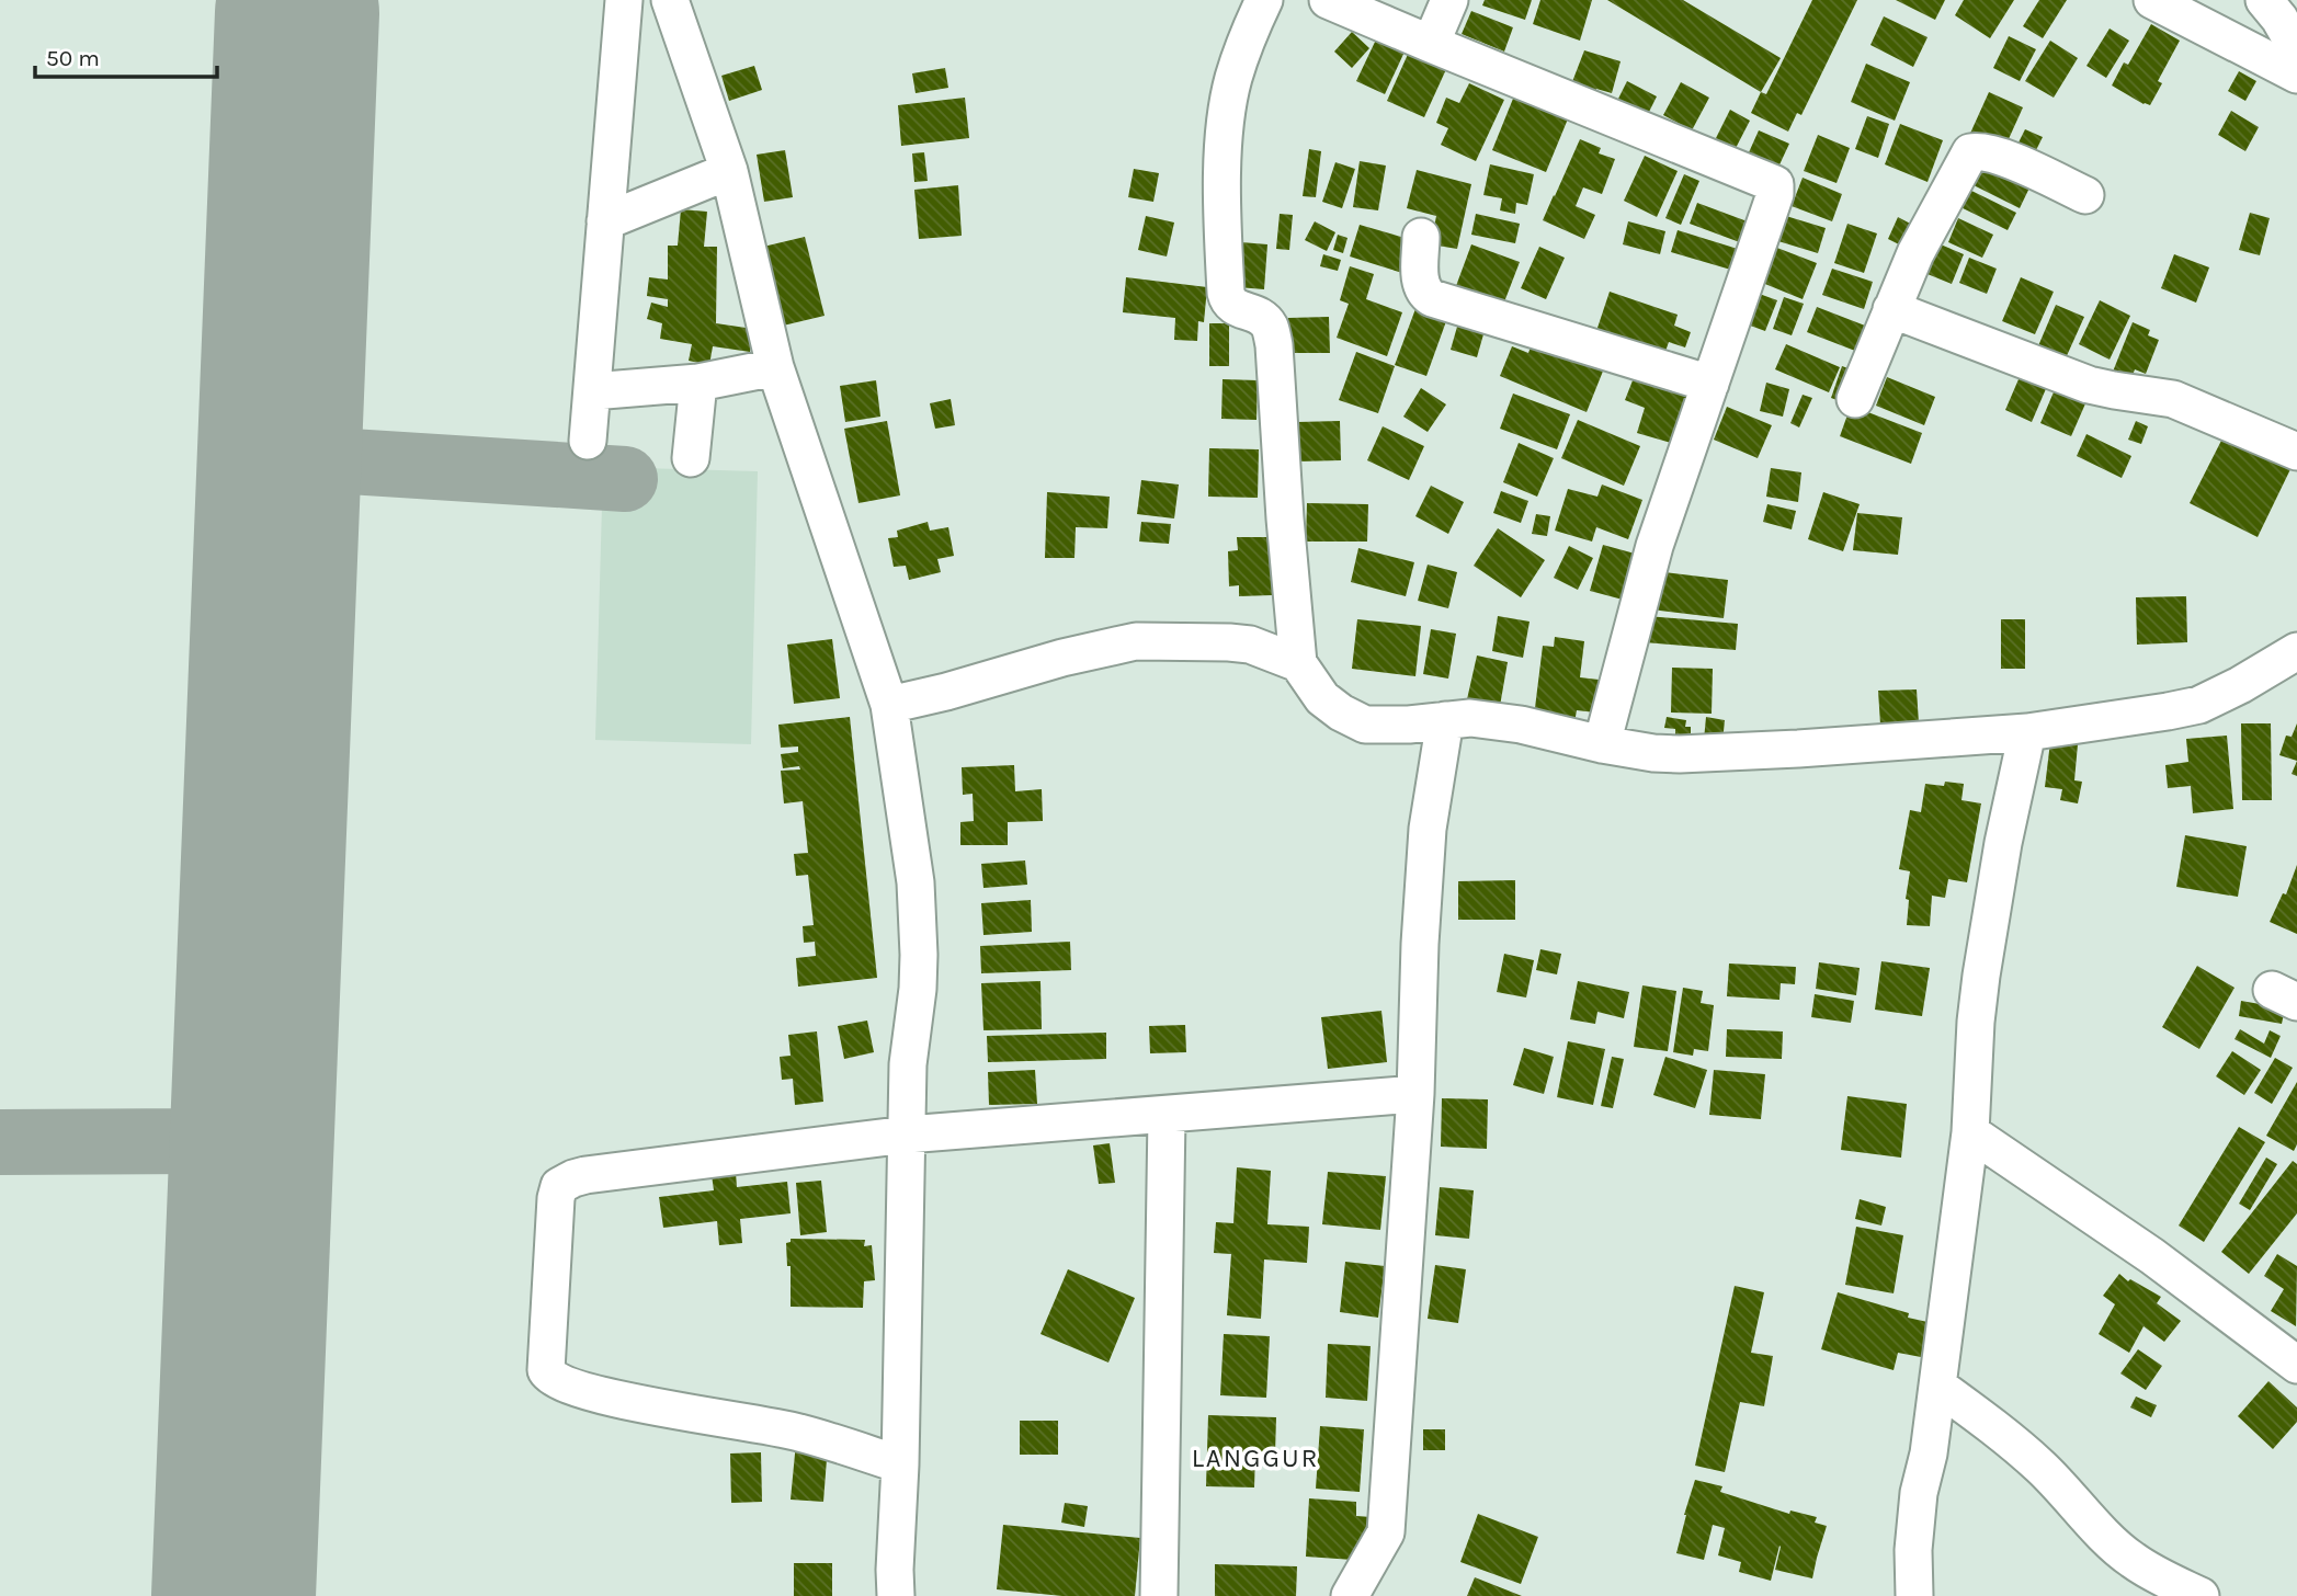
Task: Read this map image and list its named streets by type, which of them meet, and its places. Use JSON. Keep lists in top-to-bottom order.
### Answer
{
  "districts": ["LANGGUR"],
  "scale_bar": "50 m"
}
